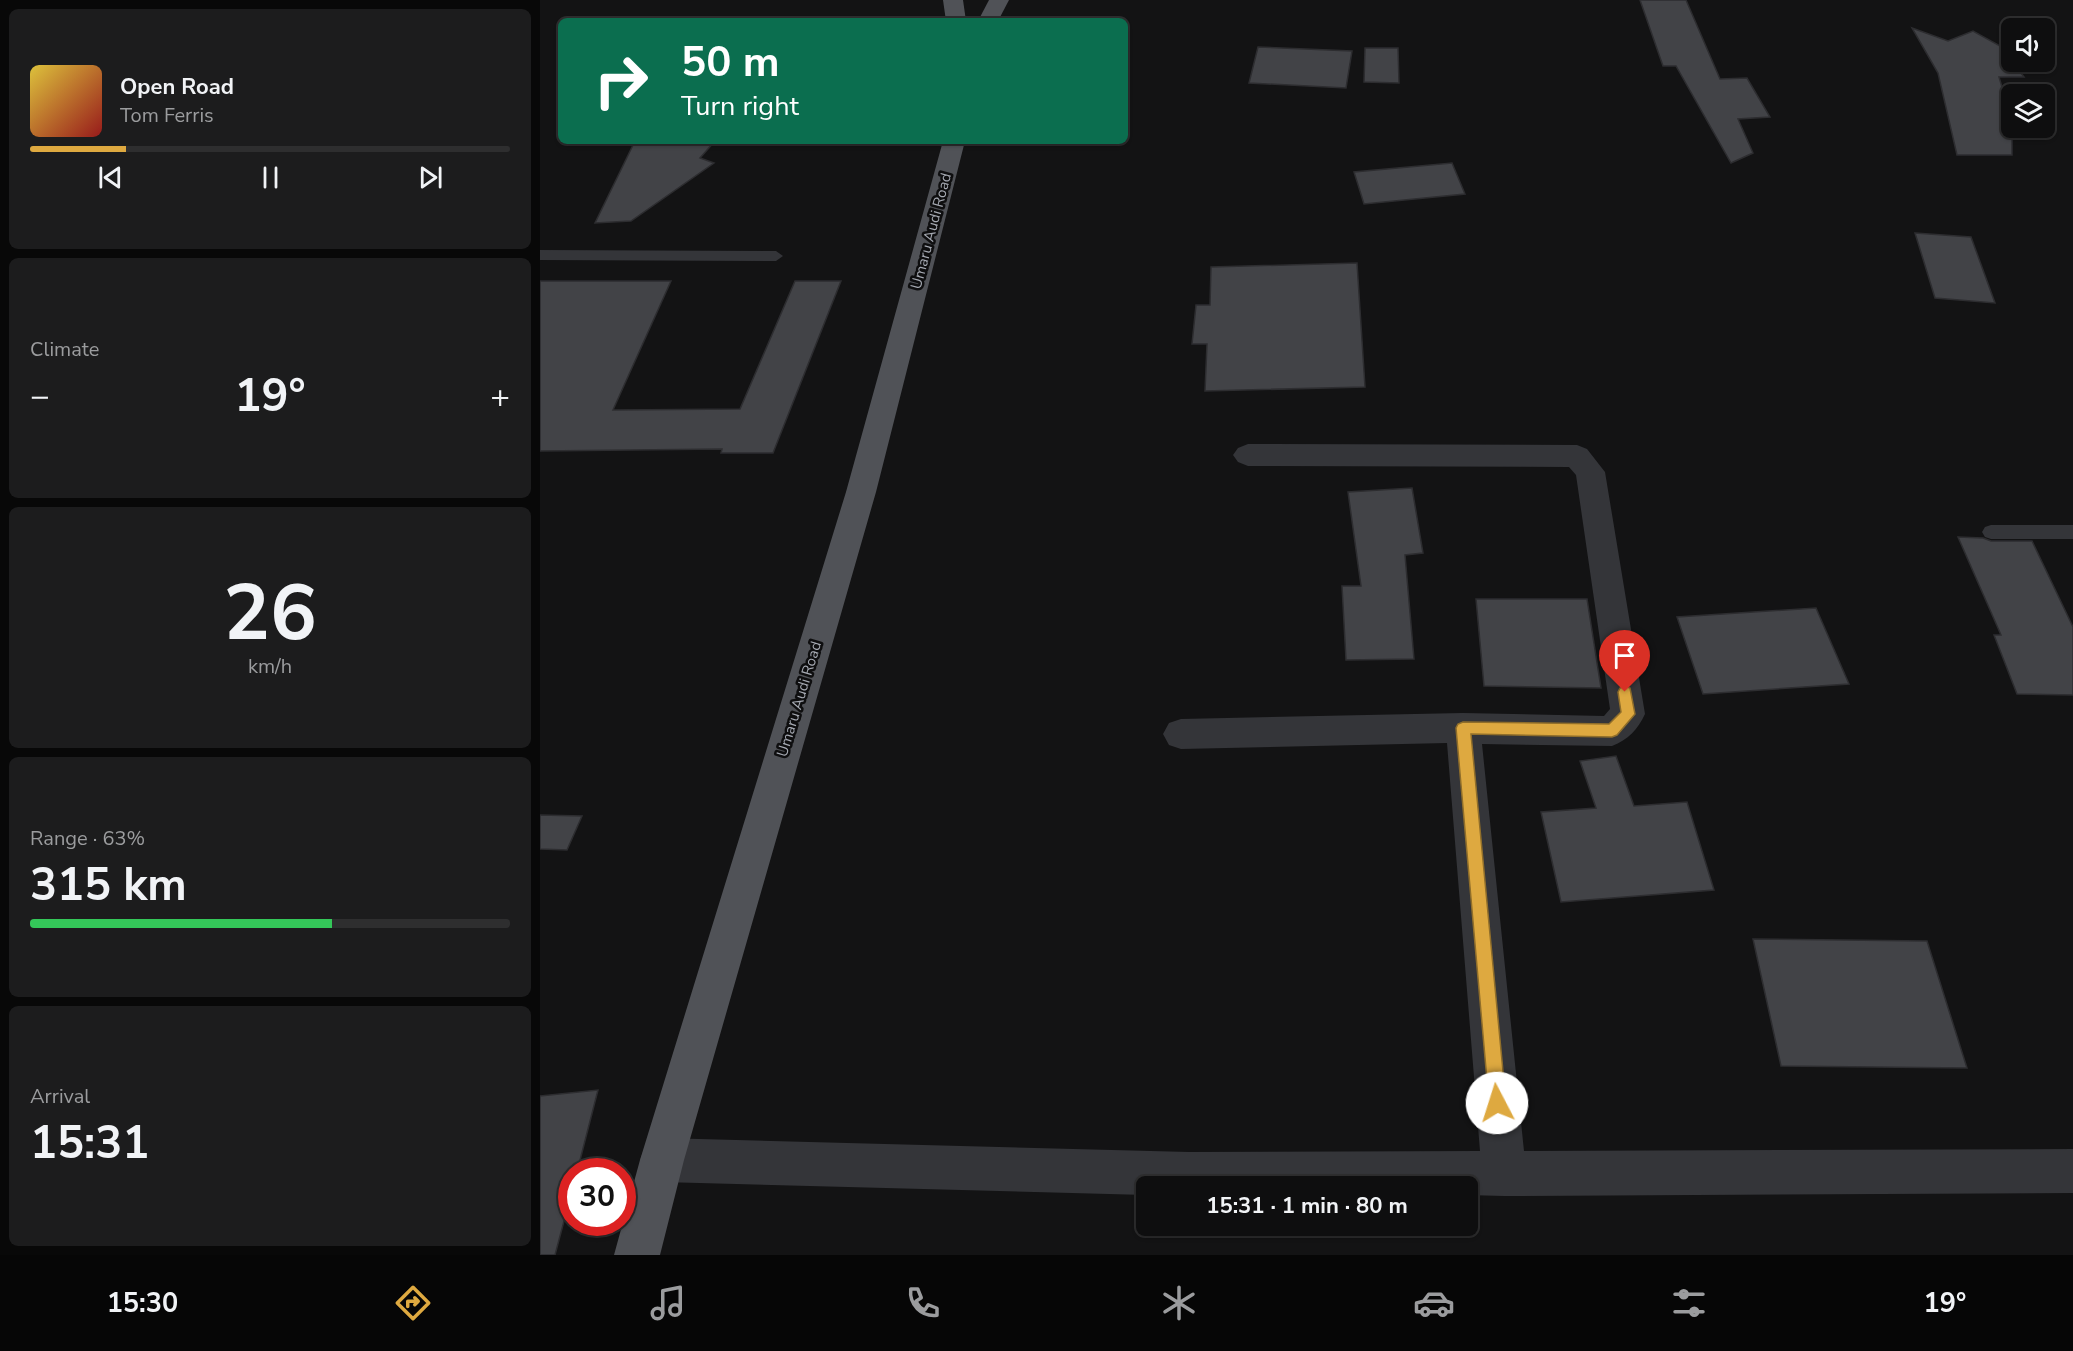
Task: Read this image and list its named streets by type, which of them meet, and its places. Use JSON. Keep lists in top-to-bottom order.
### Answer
{
  "streets": {
    "main road": ["Umaru Audi Road"]
  },
  "page": {
    "turn": ["50 m", "Turn right"],
    "song": ["Open Road", "Tom Ferris"],
    "tile": [
      "Climate",
      ["26", "km/h"],
      ["Range · 63%", "315 km"],
      ["Arrival", "15:31"]
    ],
    "heat": ["−", "19°", "+"],
    "limit": "30",
    "trip": "15:31 · 1 min · 80 m",
    "tabs": ["15:30", "19°"]
  }
}
